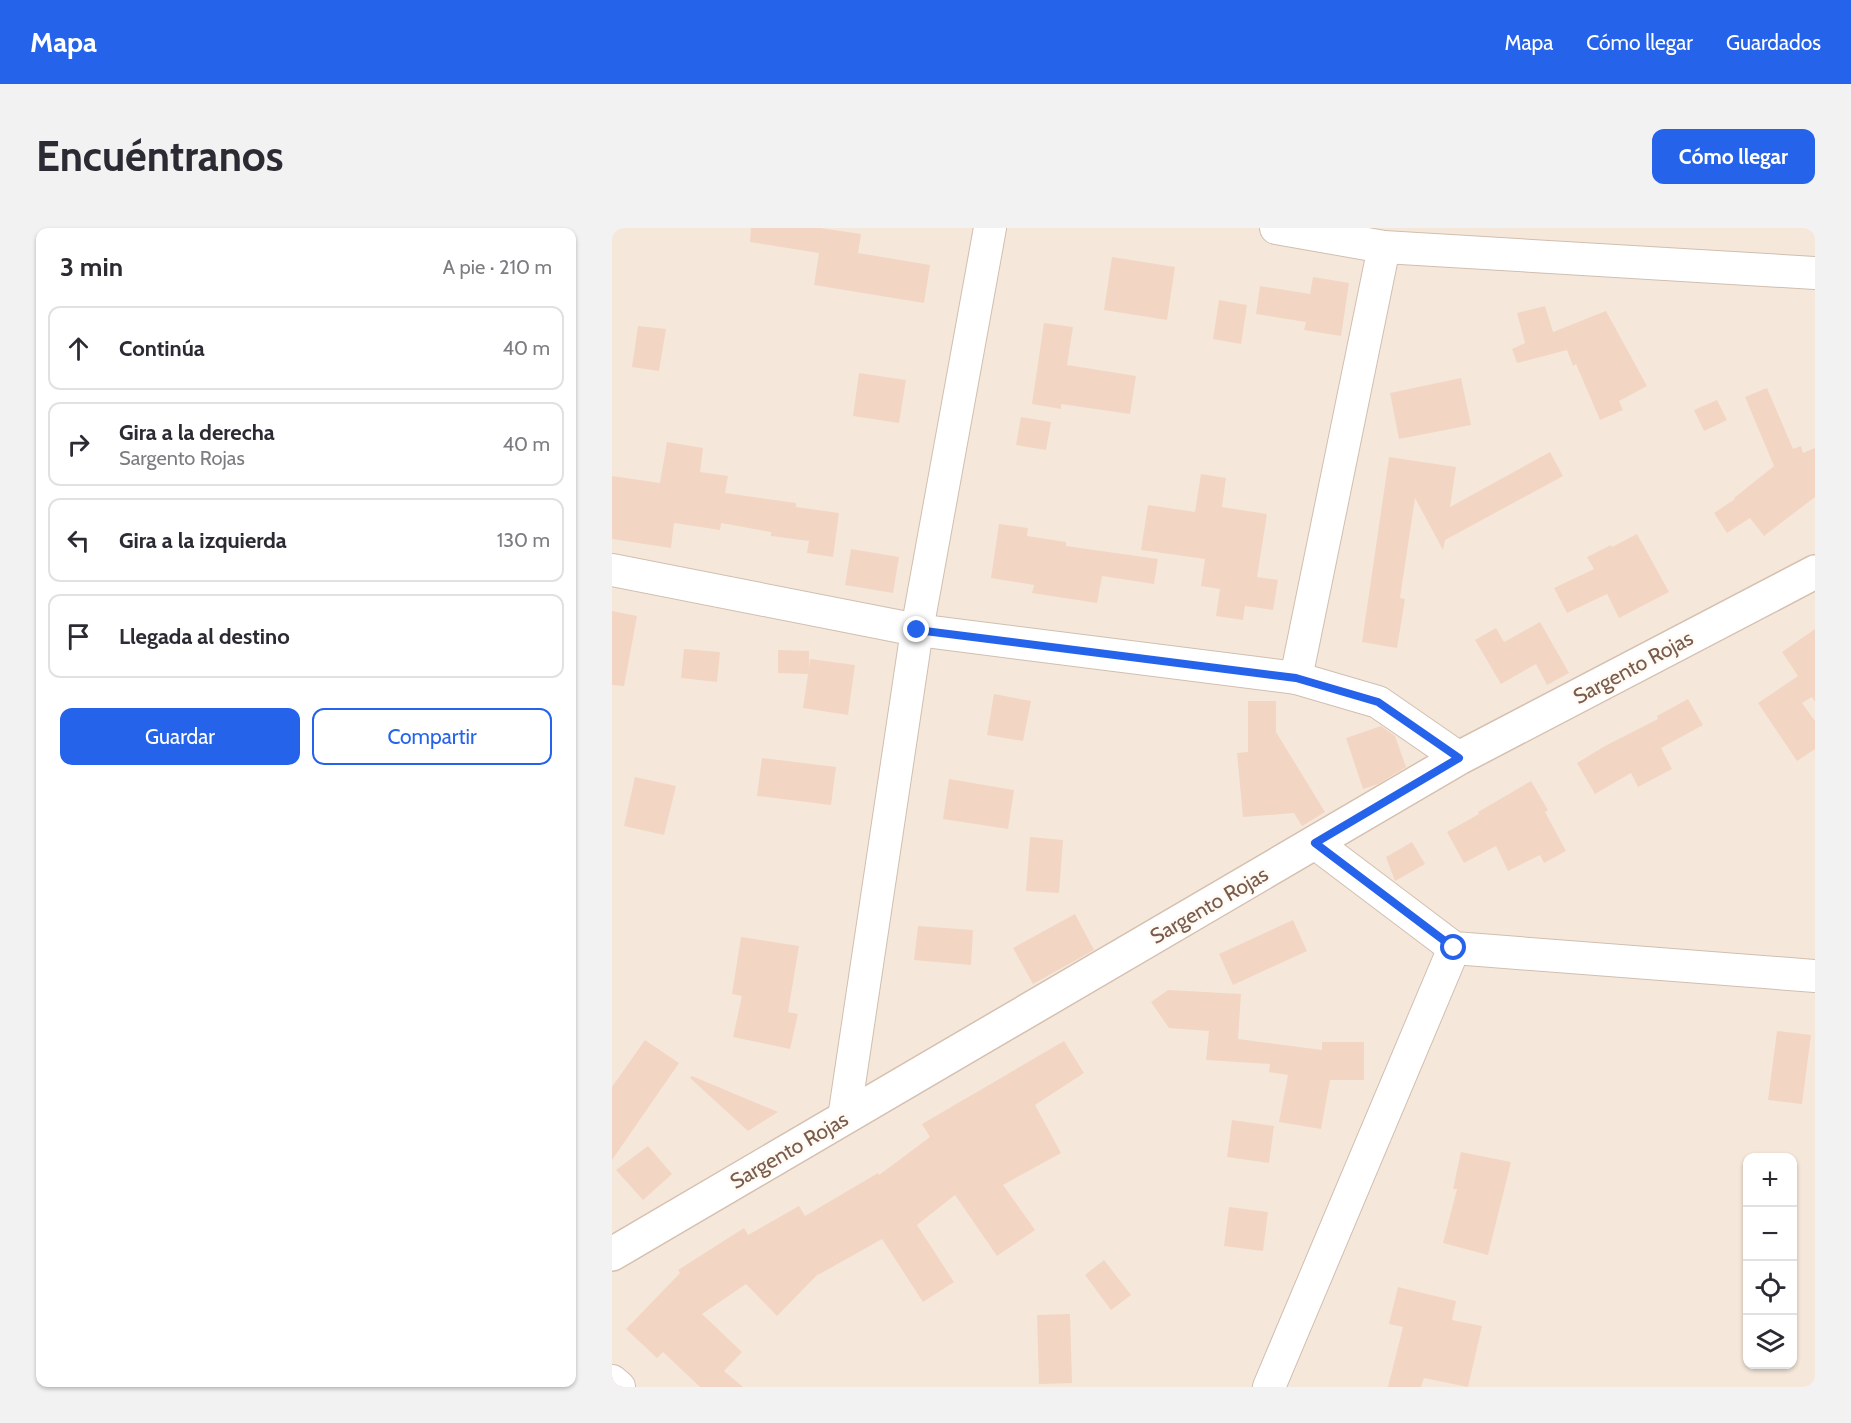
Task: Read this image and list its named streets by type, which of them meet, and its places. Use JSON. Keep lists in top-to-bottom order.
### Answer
{
  "streets": {
    "street": ["Sargento Rojas"]
  },
  "page": {
    "header": "Mapa",
    "nav": ["Mapa", "Cómo llegar", "Guardados"],
    "buttons": [
      "Cómo llegar",
      ["Guardar", "Compartir"]
    ],
    "title": "Encuéntranos",
    "heading": ["3 min", "A pie · 210 m"],
    "list": [
      ["Continúa", "40 m"],
      ["Gira a la derecha", "Sargento Rojas", "40 m"],
      ["Gira a la izquierda", "130 m"],
      "Llegada al destino"
    ],
    "map_buttons": ["+", "−"]
  }
}
